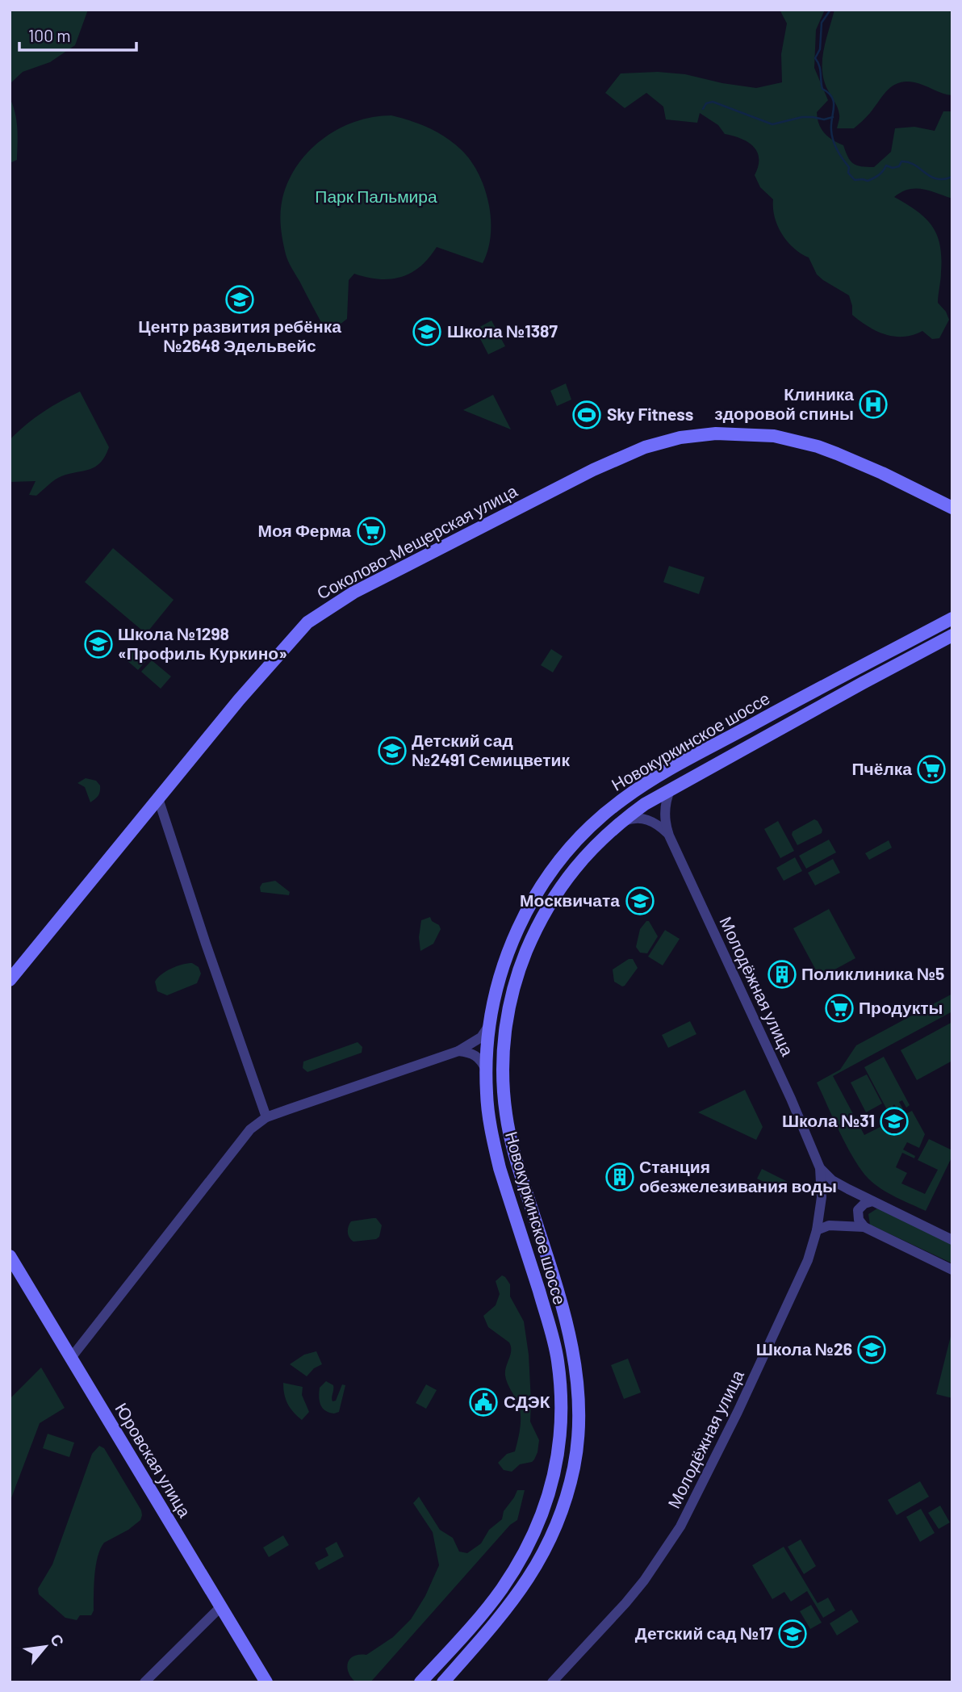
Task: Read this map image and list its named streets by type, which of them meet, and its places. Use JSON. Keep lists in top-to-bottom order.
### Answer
{
  "streets": {
    "main road": ["Соколово-Мещерская улица", "Новокуркинское шоссе", "Юровская улица"],
    "street": ["Молодёжная улица"]
  },
  "crossings": [
    ["Новокуркинское шоссе", "Молодёжная улица"]
  ],
  "parks": ["Парк Пальмира"],
  "places": {
    "school or university": [
      "Центр развития ребёнка №2648 Эдельвейс",
      "Школа №1387",
      "Школа №1298 «Профиль Куркино»",
      "Детский сад №2491 Семицветик",
      "Москвичата",
      "Школа №31",
      "Школа №26",
      "Детский сад №17"
    ],
    "hospital": ["Клиника здоровой спины"],
    "sports": ["Sky Fitness"],
    "supermarket": ["Моя Ферма", "Пчёлка", "Продукты"],
    "building": ["Поликлиника №5", "Станция обезжелезивания воды"],
    "public building": ["СДЭК"]
  },
  "scale_bar": "100 m",
  "north": "top right"
}
